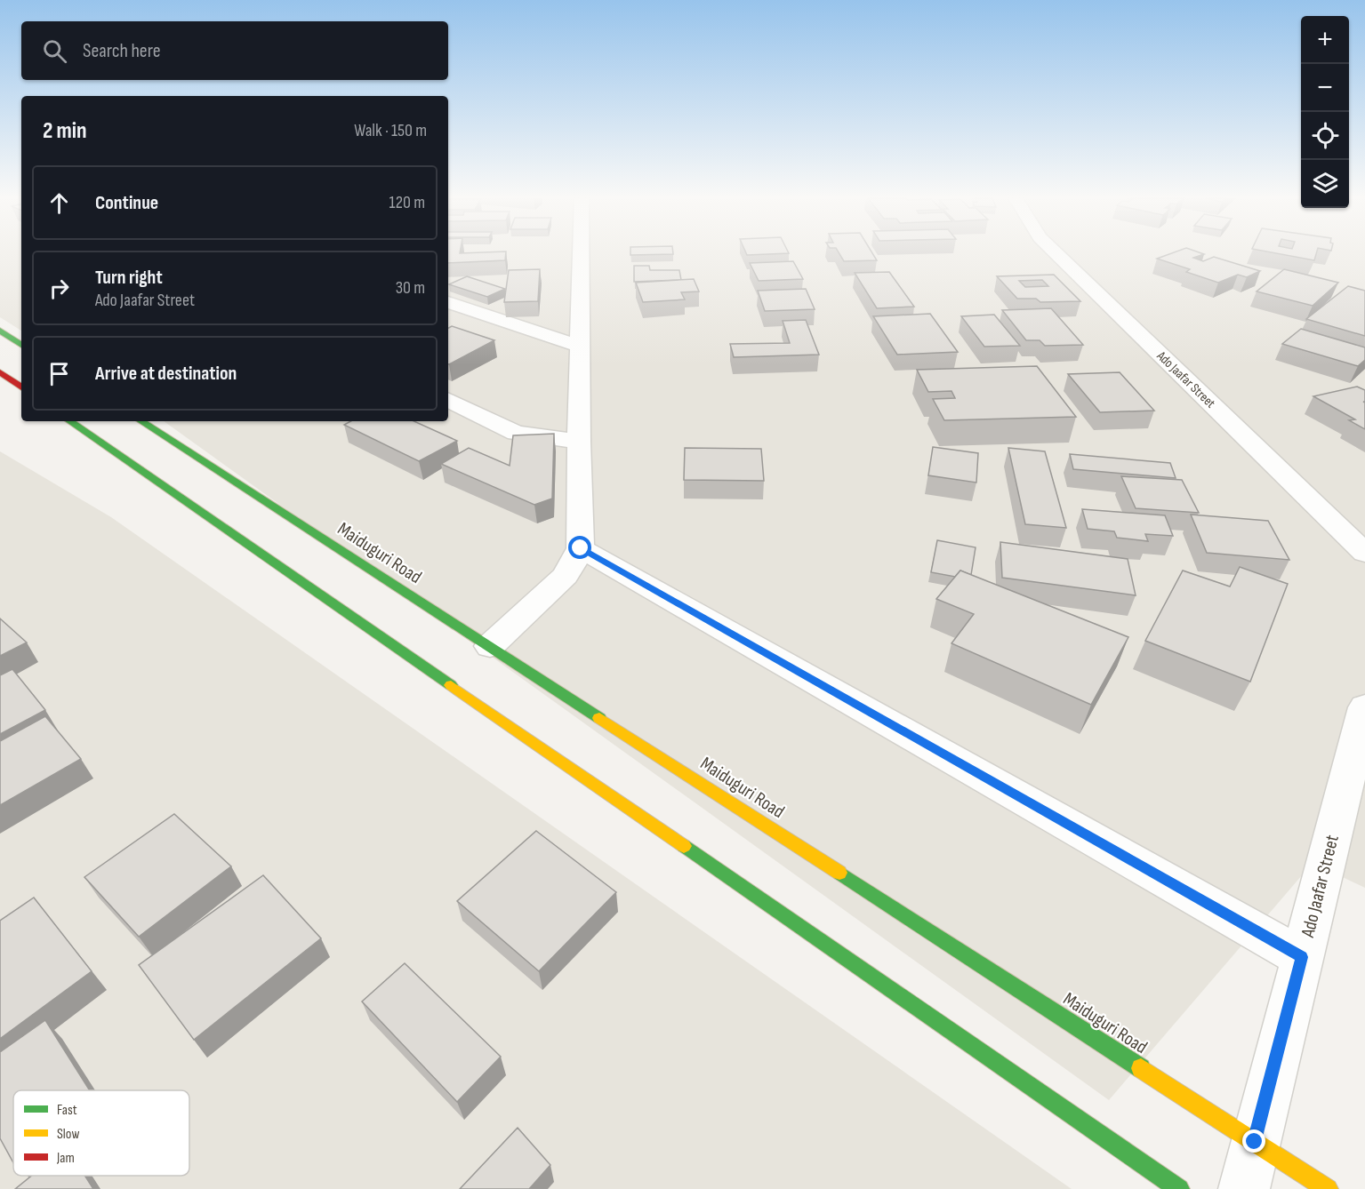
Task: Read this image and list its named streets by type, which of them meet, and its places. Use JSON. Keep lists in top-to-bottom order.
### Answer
{
  "streets": {
    "highway": ["Maiduguri Road"],
    "street": ["Ado Jaafar Street"]
  },
  "crossings": [
    ["Ado Jaafar Street", "Maiduguri Road"]
  ],
  "legend": ["Fast", "Slow", "Jam"],
  "page": {
    "map_buttons": ["+", "−"],
    "search": "Search here",
    "heading": ["2 min", "Walk · 150 m"],
    "list": [
      ["Continue", "120 m"],
      ["Turn right", "Ado Jaafar Street", "30 m"],
      "Arrive at destination"
    ]
  }
}
